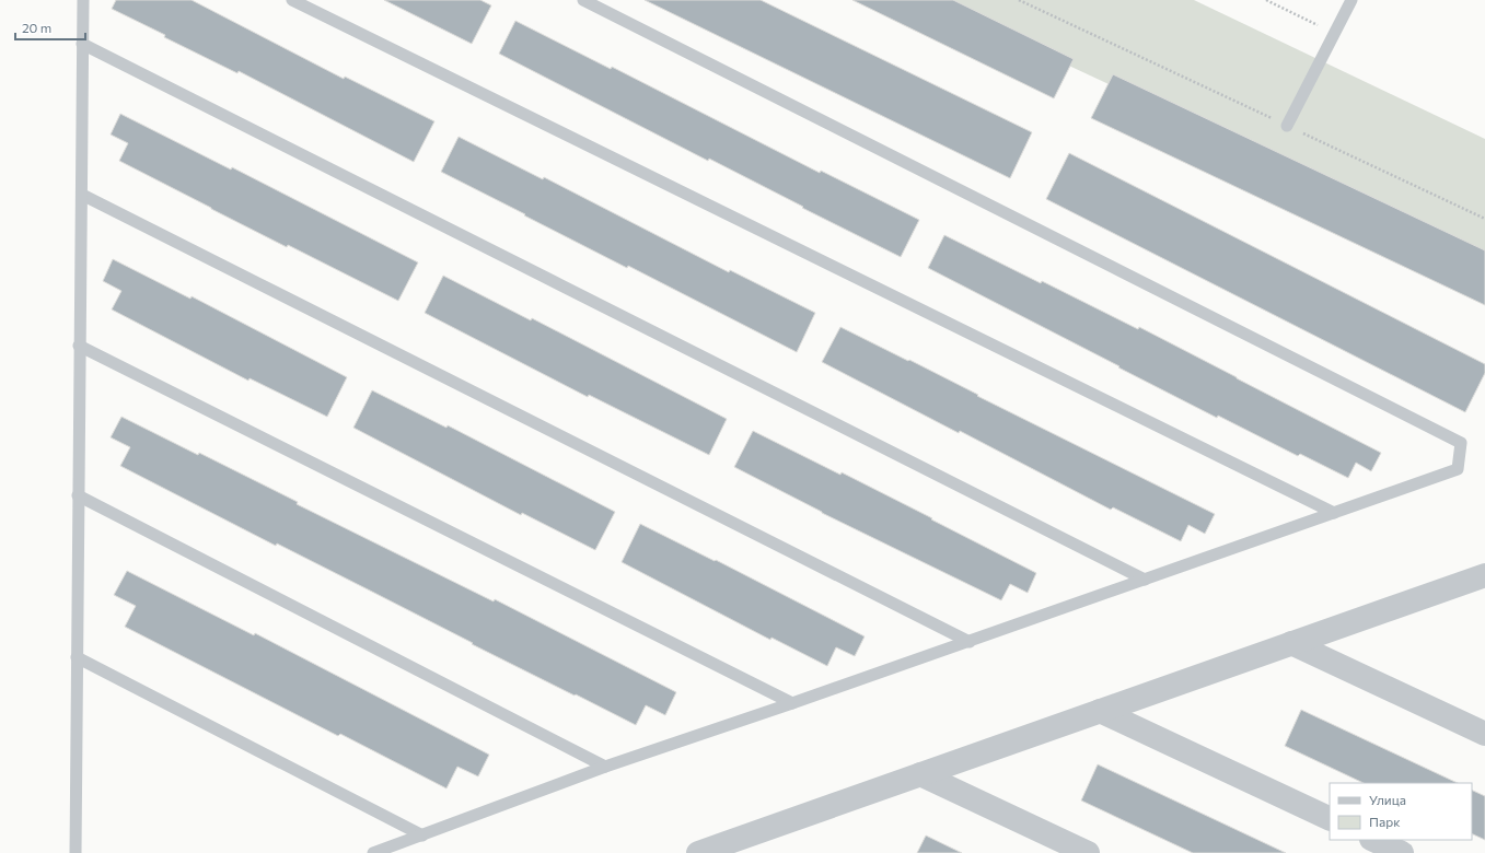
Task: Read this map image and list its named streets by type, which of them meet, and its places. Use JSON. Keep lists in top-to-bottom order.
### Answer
{
  "legend": ["Улица", "Парк"],
  "scale_bar": "20 m"
}
